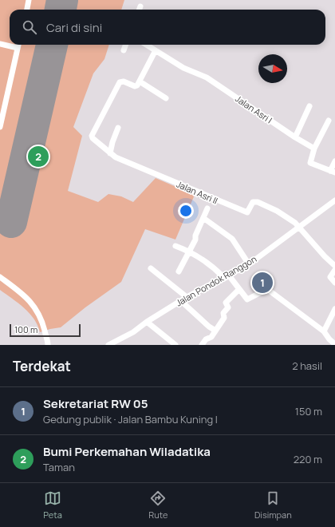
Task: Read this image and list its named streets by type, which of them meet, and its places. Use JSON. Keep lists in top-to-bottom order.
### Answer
{
  "streets": {
    "street": ["Jalan Asri I", "Jalan Asri II", "Jalan Pondok Ranggon"]
  },
  "crossings": [
    ["Jalan Asri II", "Jalan Pondok Ranggon"]
  ],
  "scale_bar": "100 m",
  "north": "right",
  "page": {
    "search": "Cari di sini",
    "pins": ["2", "1"],
    "scale": "100 m",
    "heading": ["Terdekat", "2 hasil"],
    "list": [
      {
        "mark": "1",
        "name": "Sekretariat RW 05",
        "note": "Gedung publik · Jalan Bambu Kuning I",
        "value": "150 m"
      },
      {
        "mark": "2",
        "name": "Bumi Perkemahan Wiladatika",
        "note": "Taman",
        "value": "220 m"
      }
    ],
    "nav": ["Peta", "Rute", "Disimpan"]
  }
}
